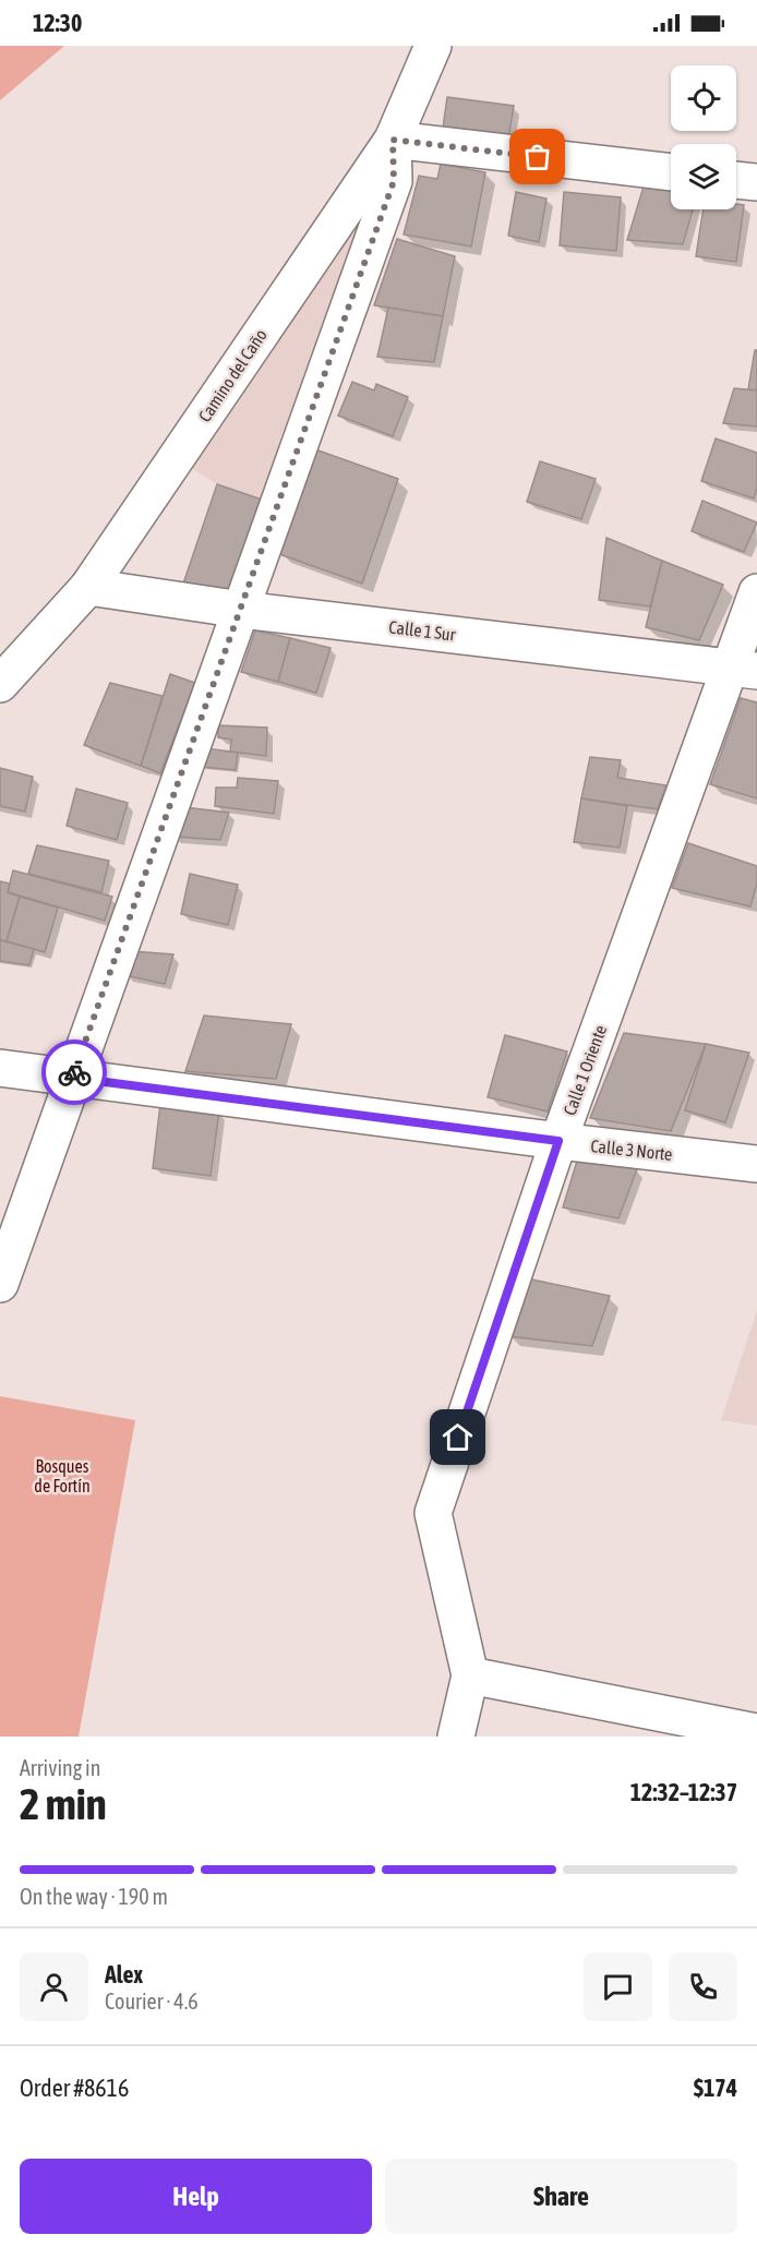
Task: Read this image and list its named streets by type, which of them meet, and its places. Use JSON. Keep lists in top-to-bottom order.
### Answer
{
  "streets": {
    "street": [
      "Camino del Caño",
      "Calle 1 Sur",
      "Calle 1 Oriente",
      "Calle 3 Norte"
    ]
  },
  "crossings": [
    ["Camino del Caño", "Calle 1 Sur"],
    ["Calle 1 Sur", "Calle 1 Oriente"],
    ["Calle 1 Oriente", "Calle 3 Norte"]
  ],
  "parks": ["Bosques de Fortín"],
  "page": {
    "status": "12:30",
    "heading": ["2 min", "Arriving in", "12:32–12:37"],
    "panel": [
      "Alex",
      "Courier · 4.6",
      "Order #8616",
      "$174"
    ],
    "bar": "On the way · 190 m",
    "buttons": ["Help", "Share"]
  }
}
